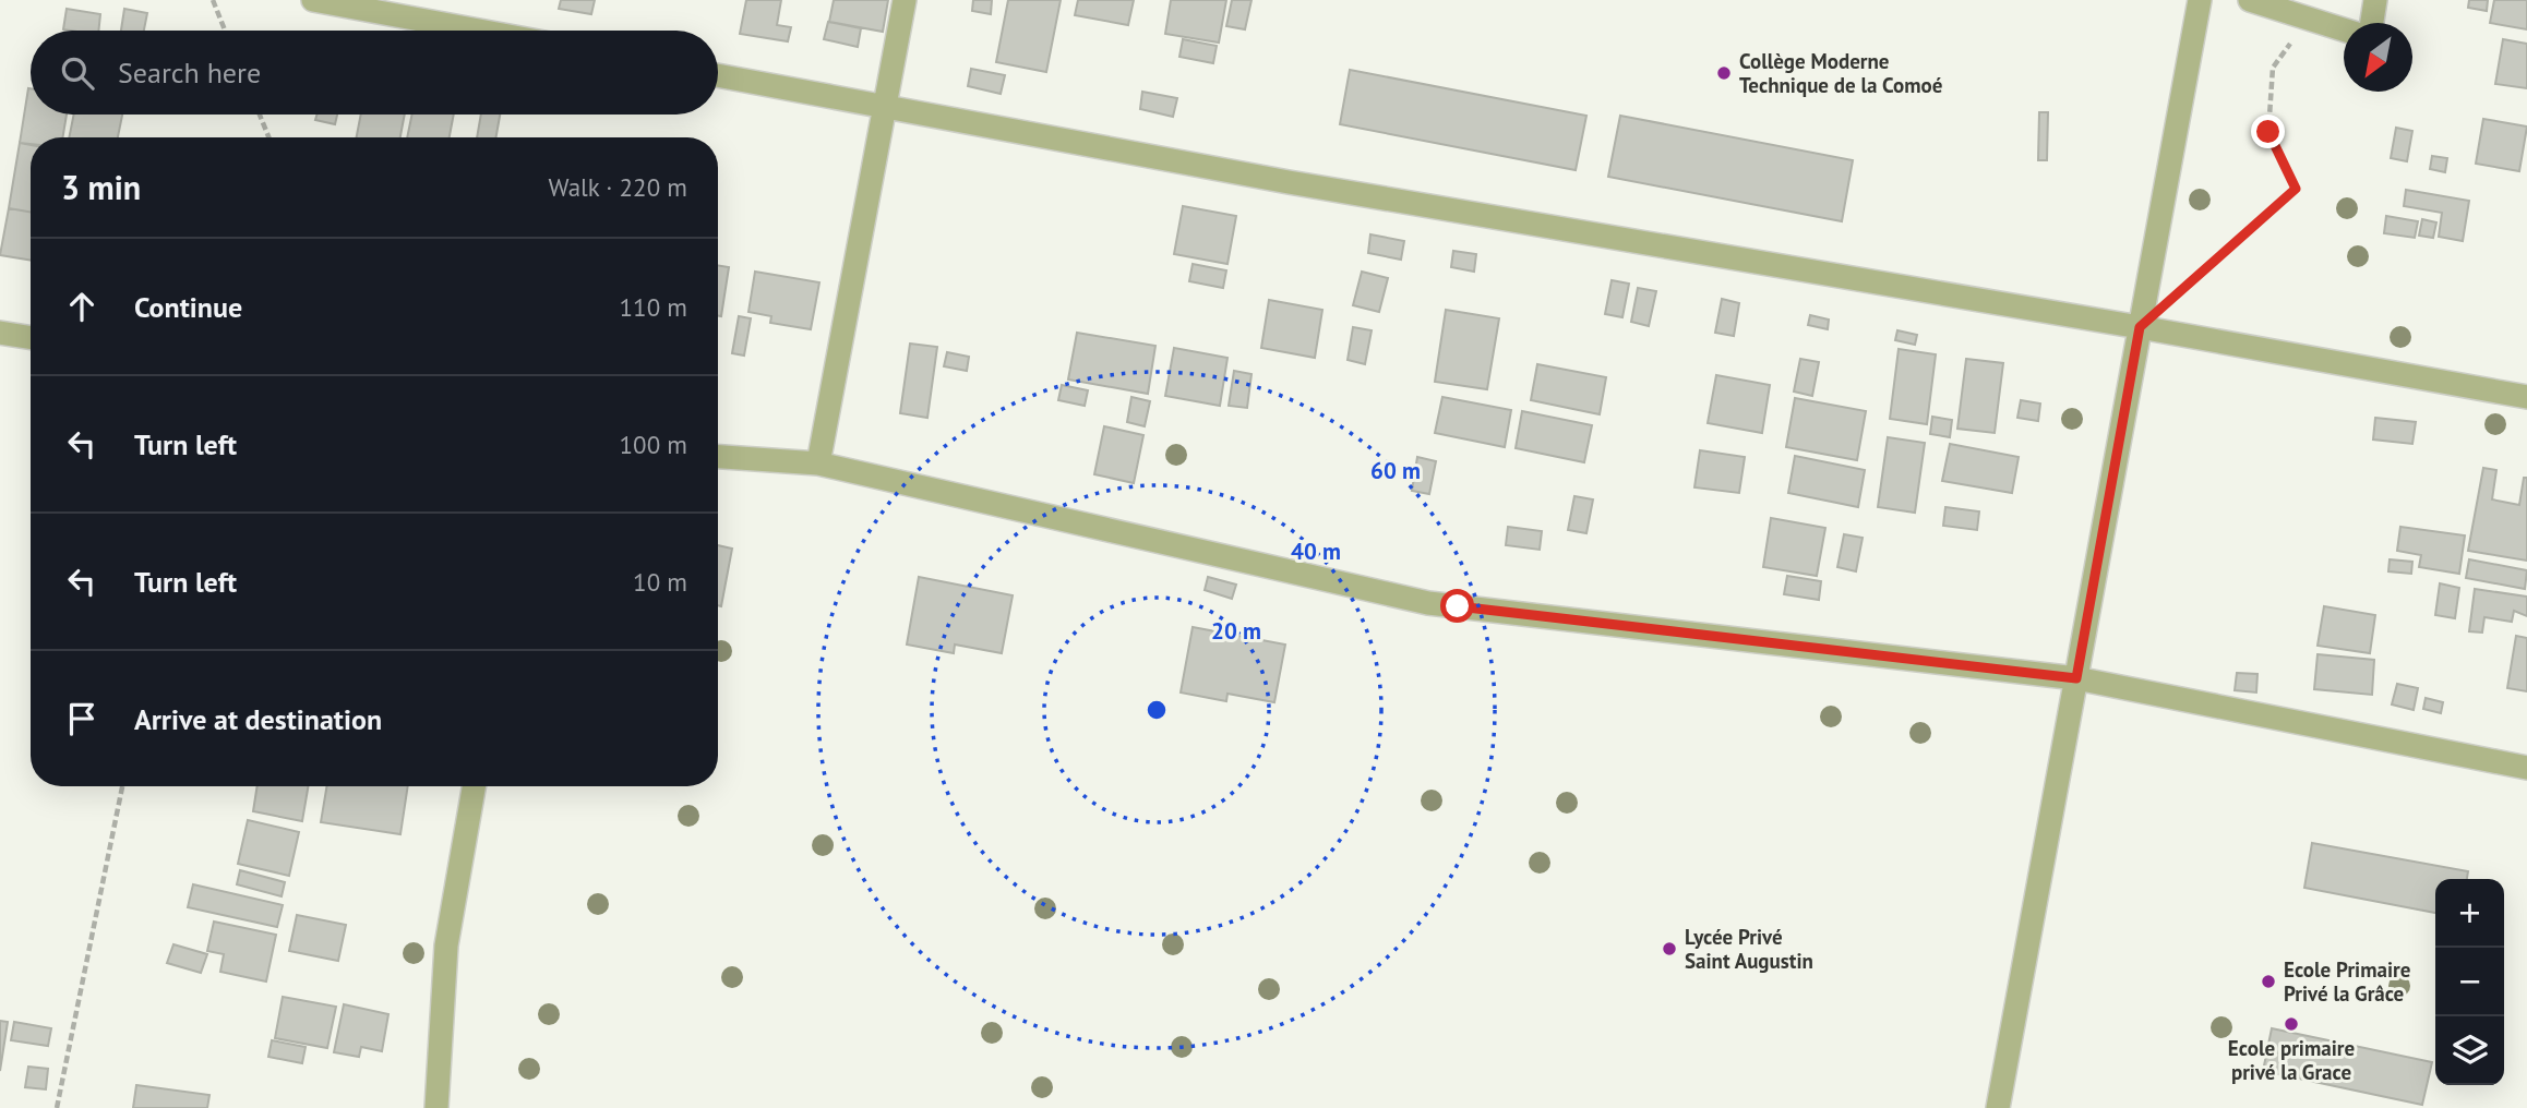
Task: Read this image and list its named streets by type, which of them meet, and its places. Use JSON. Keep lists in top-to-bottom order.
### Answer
{
  "places": [
    "Collège Moderne Technique de la Comoé",
    "Lycée Privé Saint Augustin",
    "Ecole Primaire Privé la Grâce",
    "Ecole primaire privé la Grace"
  ],
  "north": "bottom left",
  "page": {
    "search": "Search here",
    "heading": ["3 min", "Walk · 220 m"],
    "list": [
      ["Continue", "110 m"],
      ["Turn left", "100 m"],
      ["Turn left", "10 m"],
      "Arrive at destination"
    ],
    "map_buttons": ["+", "−"]
  },
  "rings": ["60 m", "40 m", "20 m"]
}
